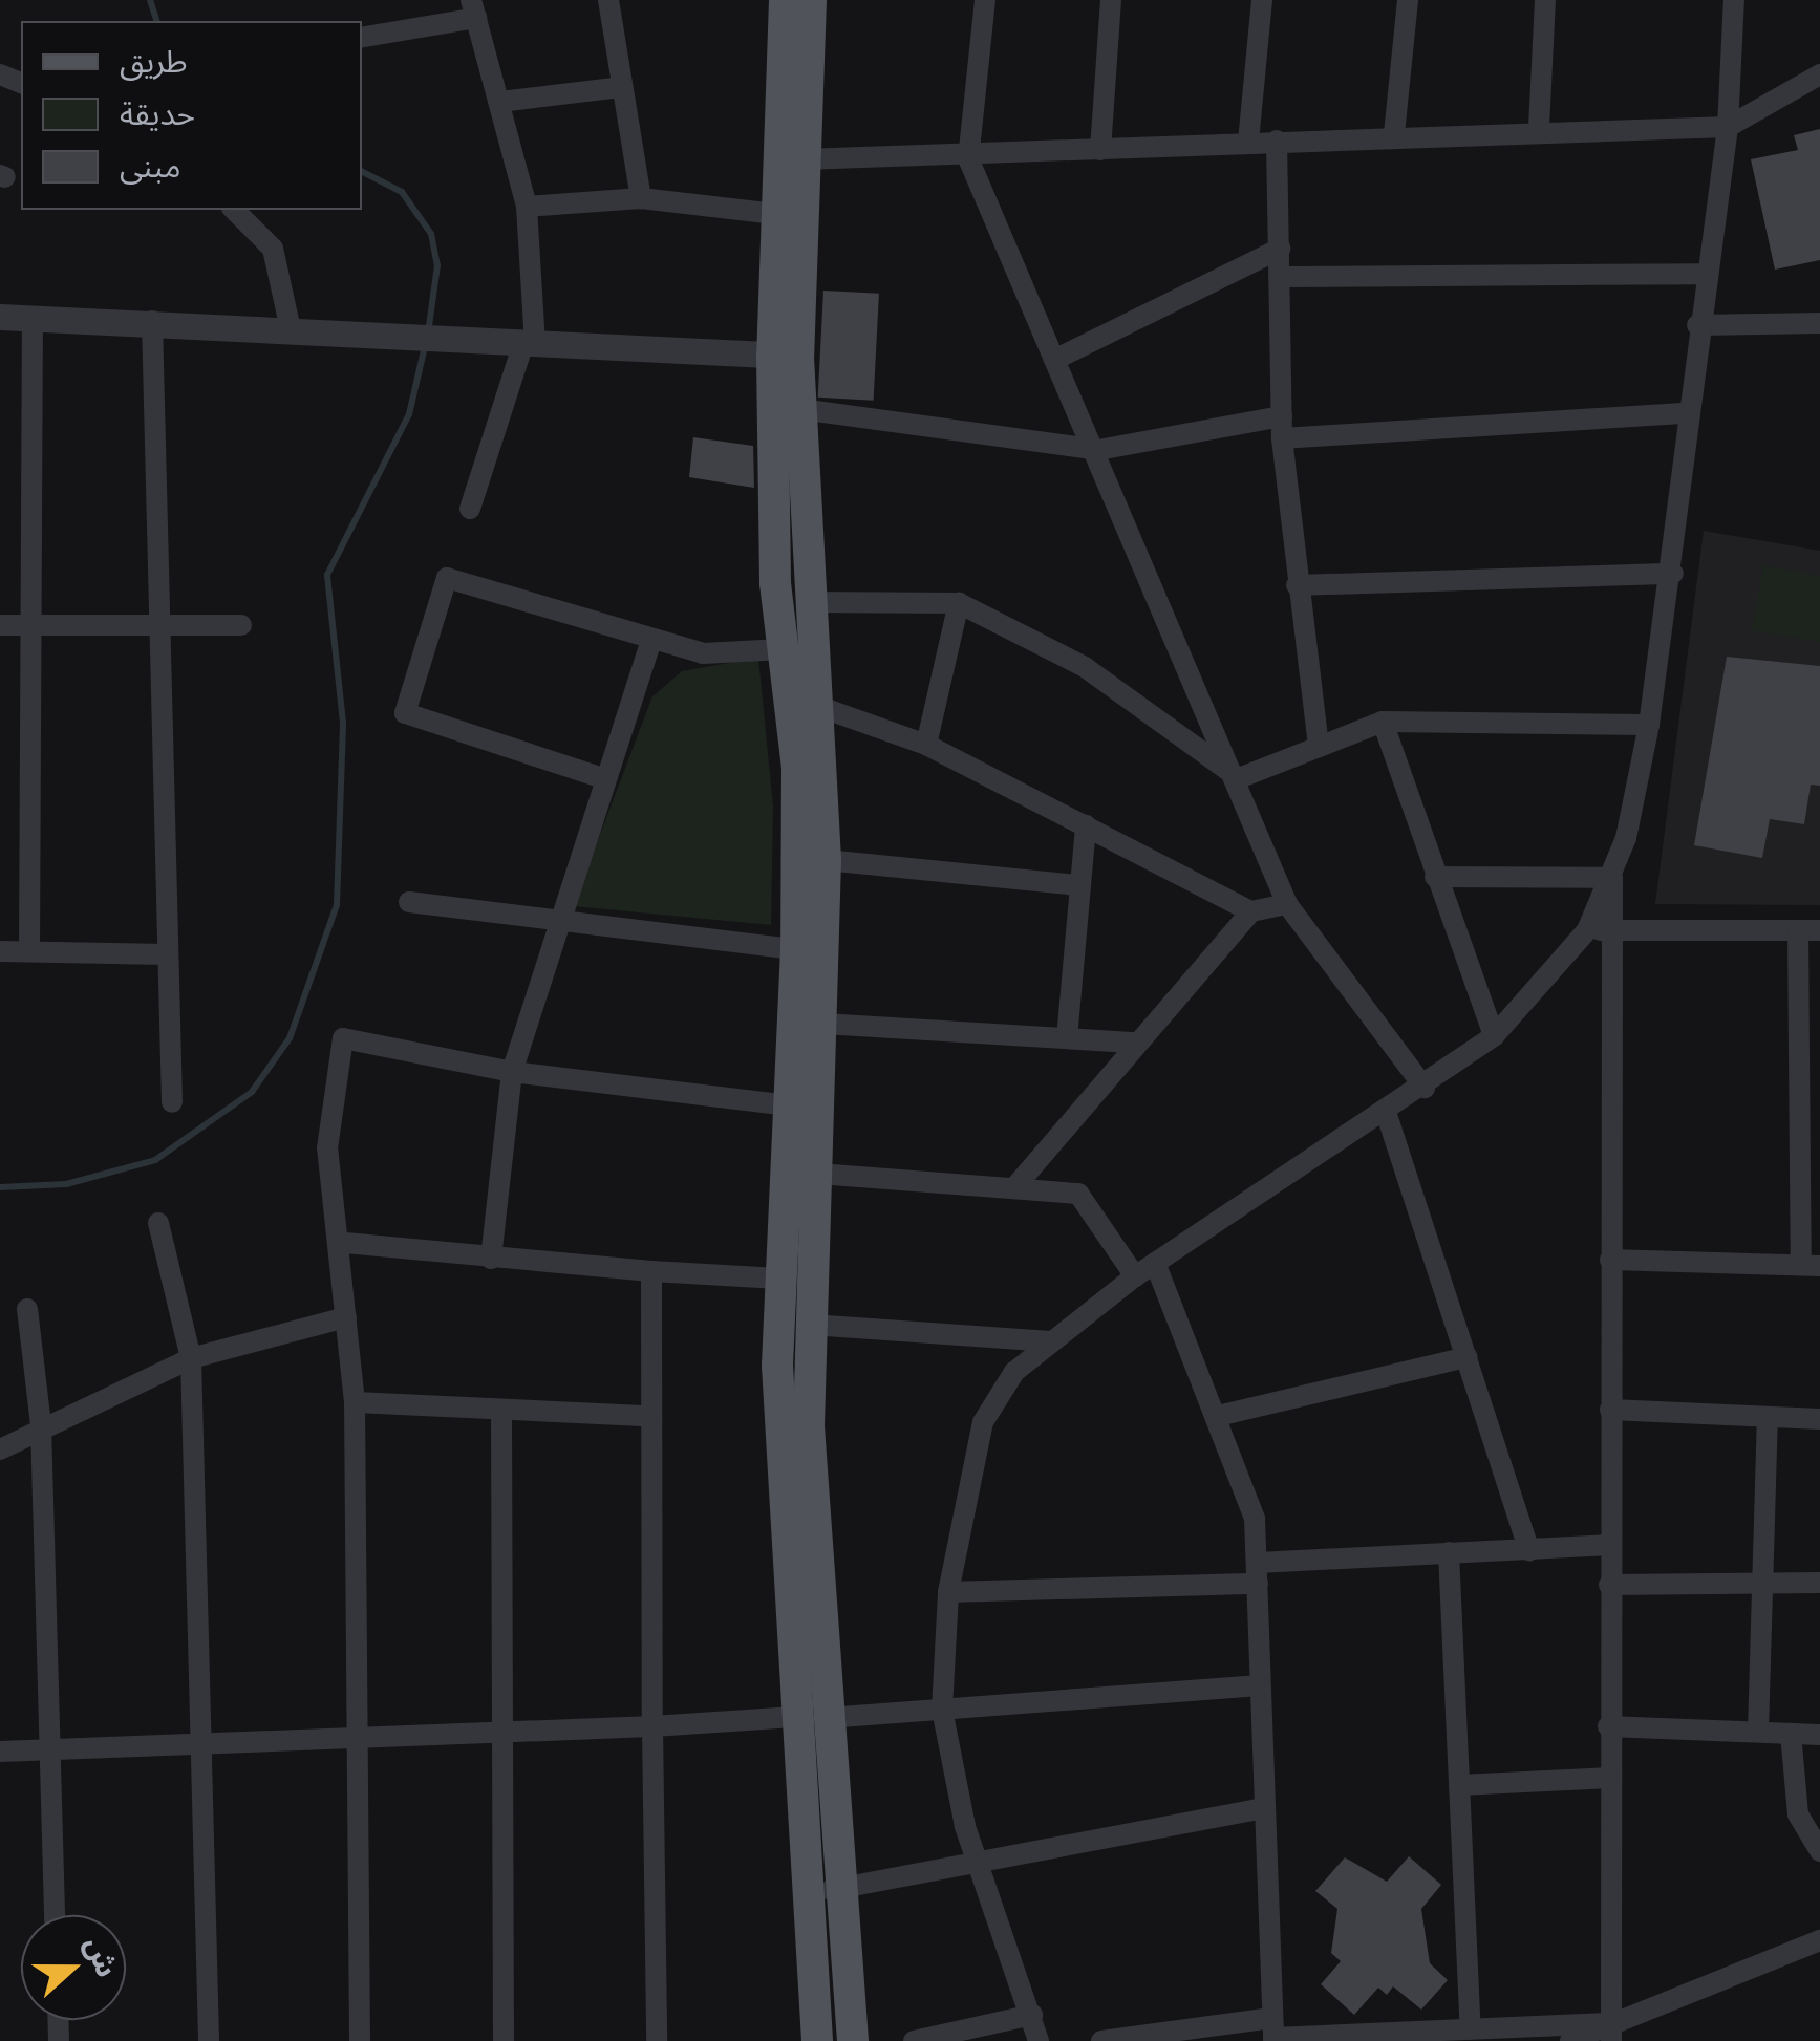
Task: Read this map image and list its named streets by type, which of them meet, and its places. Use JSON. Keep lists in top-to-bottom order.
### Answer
{
  "legend": ["طريق", "حديقة", "مبنى"],
  "north": "right"
}
